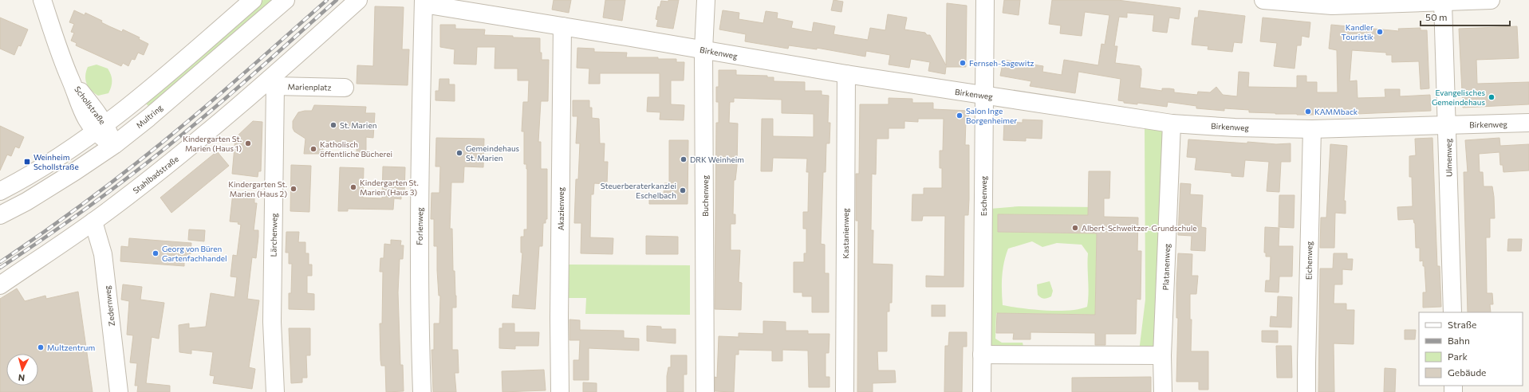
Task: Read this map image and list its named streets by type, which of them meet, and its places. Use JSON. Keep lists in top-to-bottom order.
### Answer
{
  "streets": {
    "street": [
      "Birkenweg",
      "Marienplatz",
      "Schollstraße",
      "Multring",
      "Ulmenweg",
      "Stahlbadstraße",
      "Buchenweg",
      "Eschenweg",
      "Akazienweg",
      "Forlenweg",
      "Kastanienweg",
      "Lärchenweg",
      "Eichenweg",
      "Platanenweg",
      "Zedernweg"
    ]
  },
  "crossings": [
    ["Birkenweg", "Ulmenweg"],
    ["Birkenweg", "Buchenweg"],
    ["Birkenweg", "Eschenweg"],
    ["Birkenweg", "Akazienweg"],
    ["Birkenweg", "Forlenweg"],
    ["Birkenweg", "Kastanienweg"],
    ["Birkenweg", "Eichenweg"],
    ["Birkenweg", "Platanenweg"],
    ["Marienplatz", "Stahlbadstraße"],
    ["Marienplatz", "Lärchenweg"],
    ["Schollstraße", "Multring"],
    ["Stahlbadstraße", "Lärchenweg"],
    ["Stahlbadstraße", "Zedernweg"]
  ],
  "places": {
    "other": [
      "Kandler Touristik",
      "Fernseh-Sagewitz",
      "Evangelisches Gemeindehaus",
      "KAMMback",
      "Salon Inge Borgenheimer",
      "St. Marien",
      "Kindergarten St. Marien (Haus 1)",
      "Katholisch öffentliche Bücherei",
      "Gemeindehaus St. Marien",
      "DRK Weinheim",
      "Kindergarten St. Marien (Haus 3)",
      "Kindergarten St. Marien (Haus 2)",
      "Steuerberaterkanzlei Eschelbach",
      "Albert-Schweitzer-Grundschule",
      "Georg von Büren Gartenfachhandel",
      "Multzentrum"
    ],
    "transit": ["Weinheim Schollstraße"]
  },
  "legend": [
    "Straße",
    "Bahn",
    "Park",
    "Gebäude"
  ],
  "scale_bar": "50 m",
  "north": "bottom"
}
